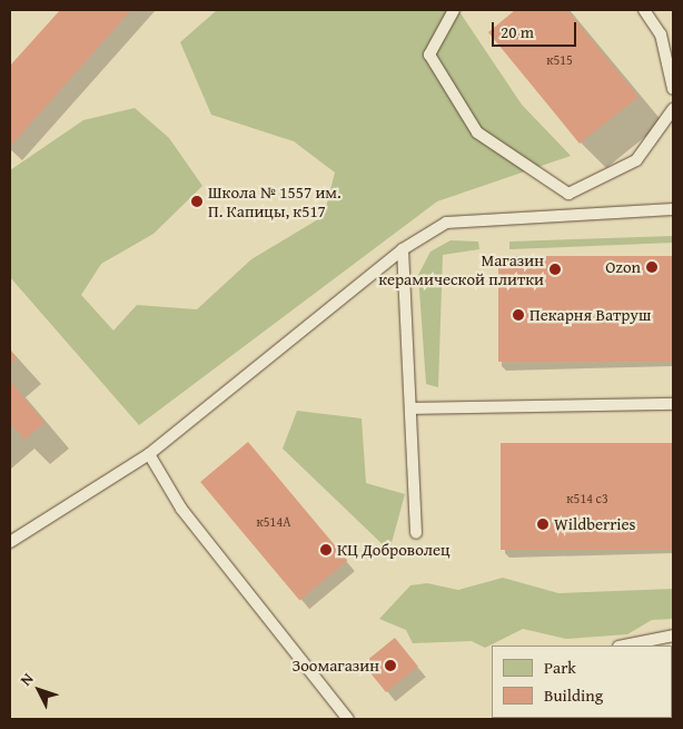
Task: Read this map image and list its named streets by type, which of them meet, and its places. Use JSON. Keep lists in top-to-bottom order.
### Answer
{
  "places": [
    "Школа № 1557 им. П. Капицы, к517",
    "Ozon",
    "Магазин керамической плитки",
    "Пекарня Ватруш",
    "Wildberries",
    "КЦ Доброволец",
    "Зоомагазин"
  ],
  "house_numbers": ["к515", "к514 с3", "к514А"],
  "legend": ["Park", "Building"],
  "scale_bar": "20 m",
  "north": "top left"
}
